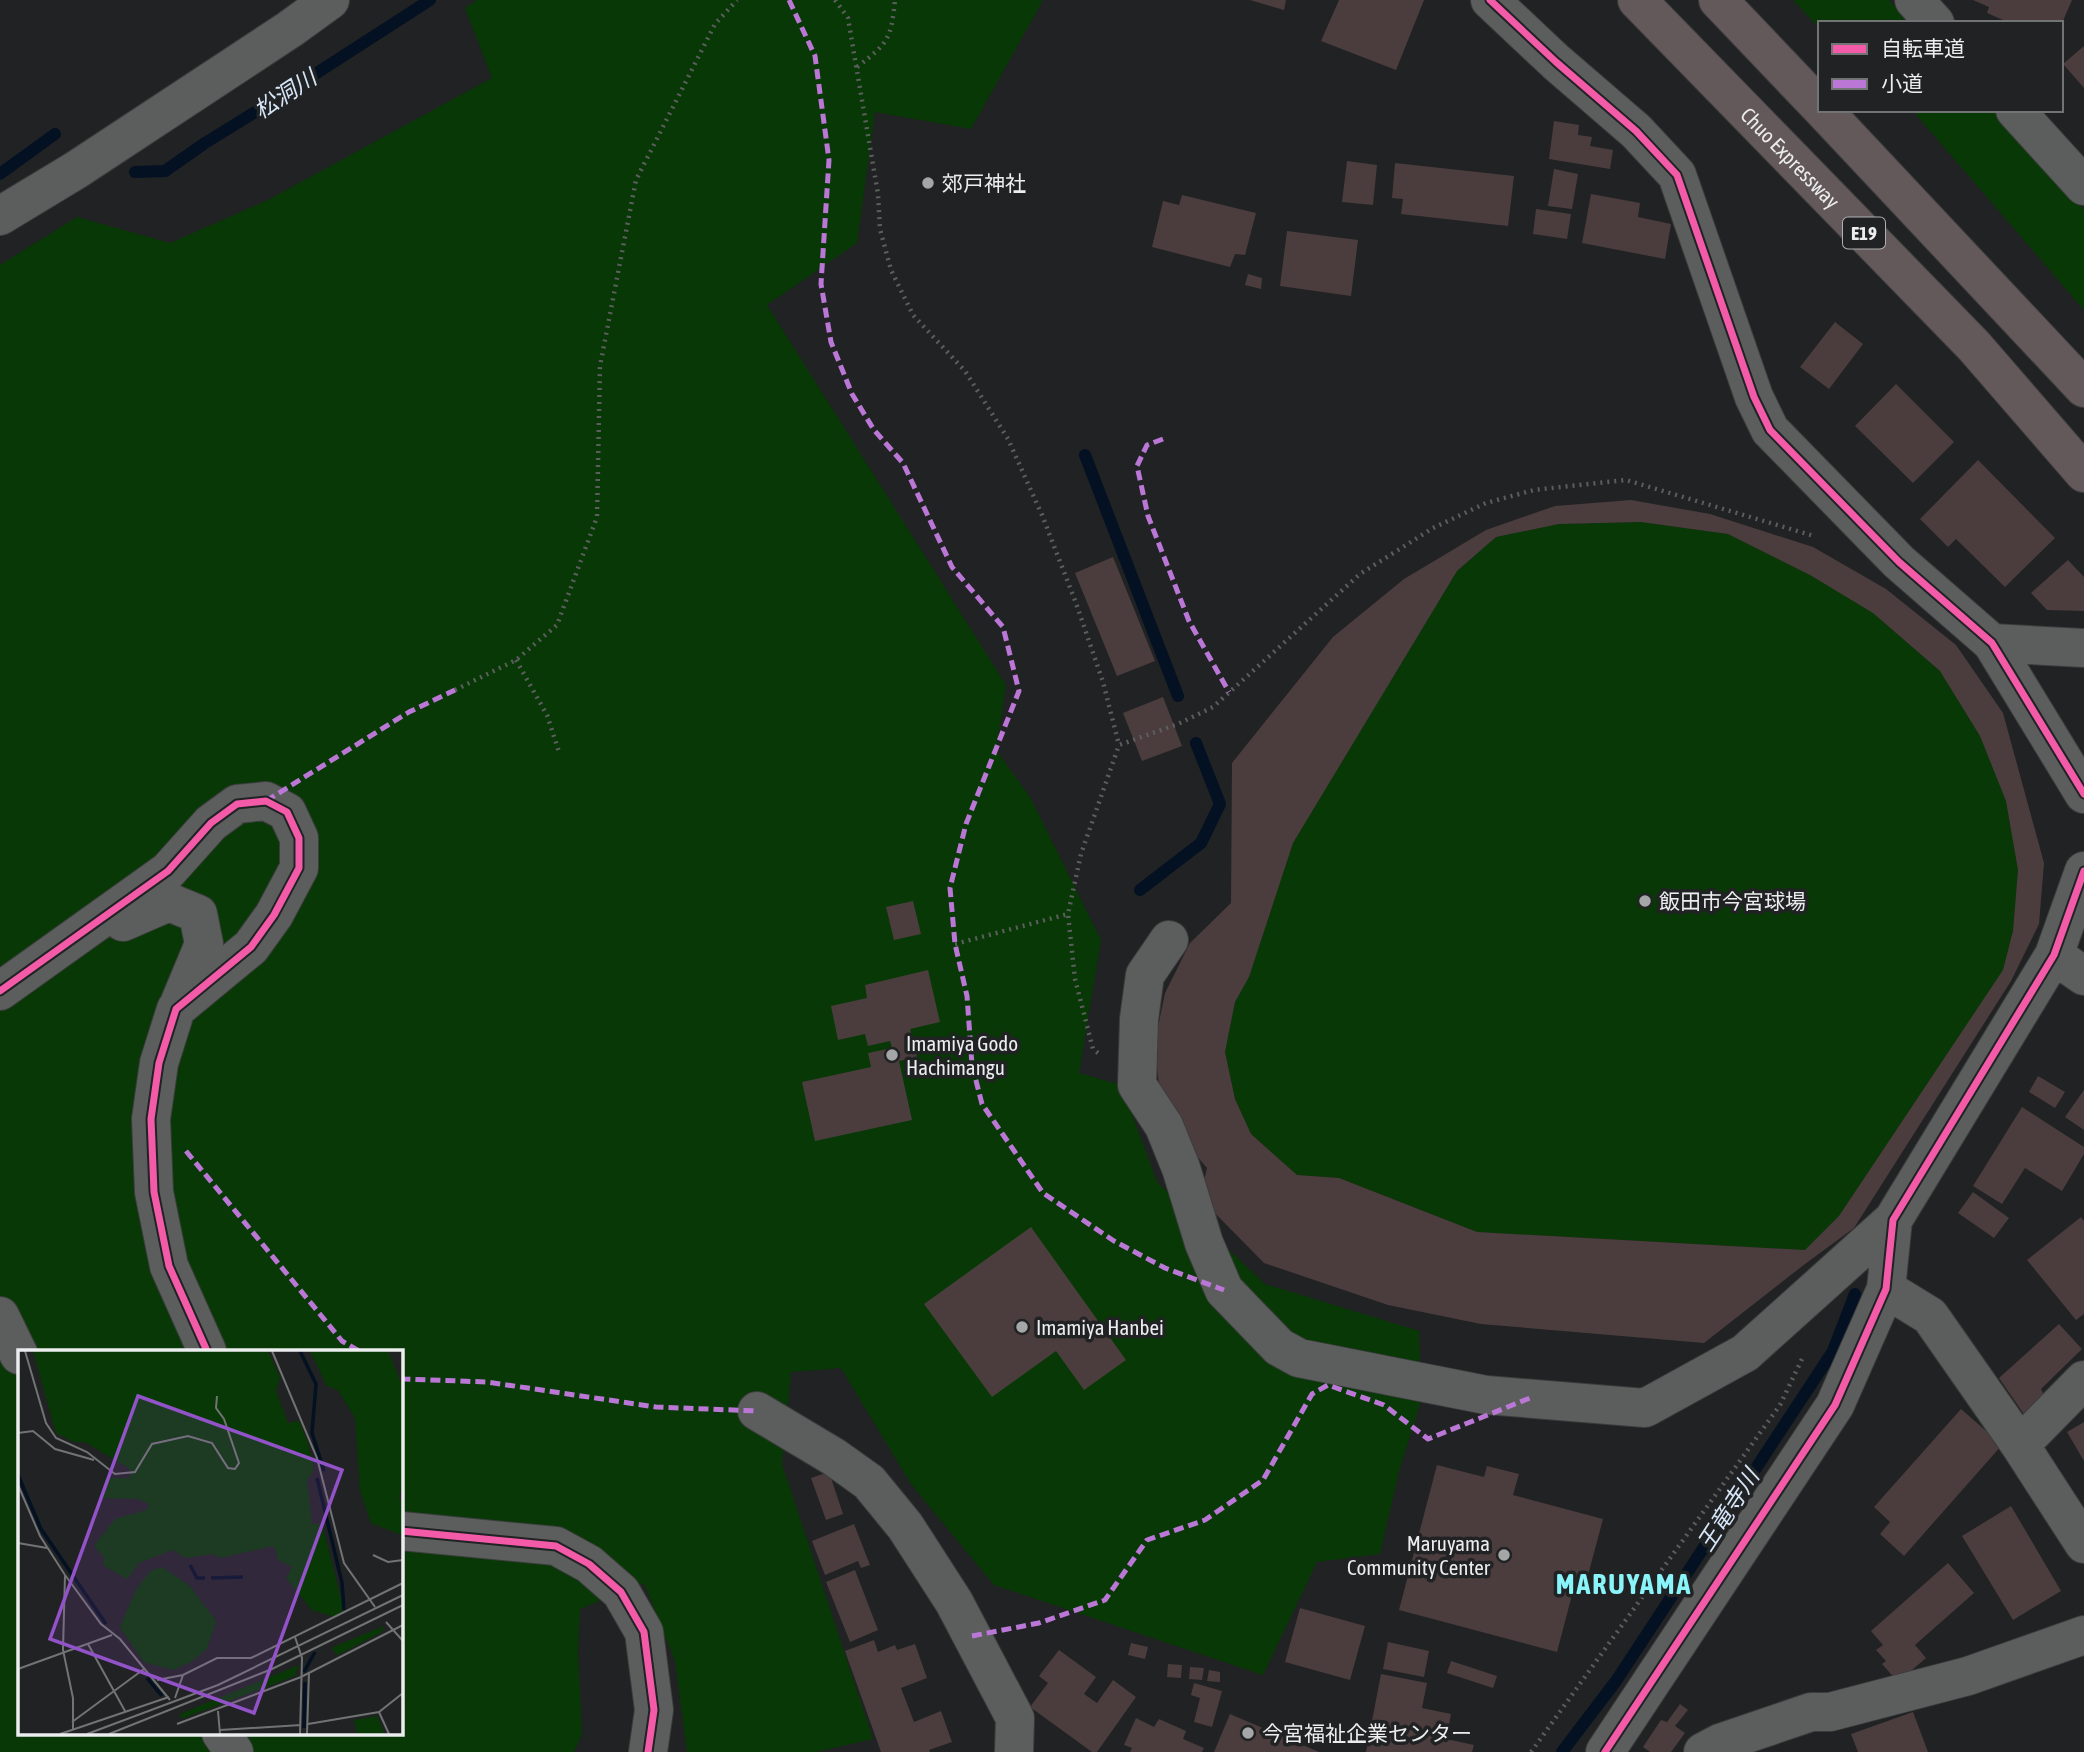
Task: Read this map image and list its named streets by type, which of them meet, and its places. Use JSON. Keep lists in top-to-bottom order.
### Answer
{
  "streets": {
    "highway": ["Chuo Expressway", "E19"]
  },
  "districts": ["MARUYAMA"],
  "water": ["松洞川", "王竜寺川"],
  "places": [
    "郊戸神社",
    "飯田市今宮球場",
    "Imamiya Godo Hachimangu",
    "Imamiya Hanbei",
    "Maruyama Community Center",
    "今宮福祉企業センター"
  ],
  "legend": ["自転車道", "小道"]
}
